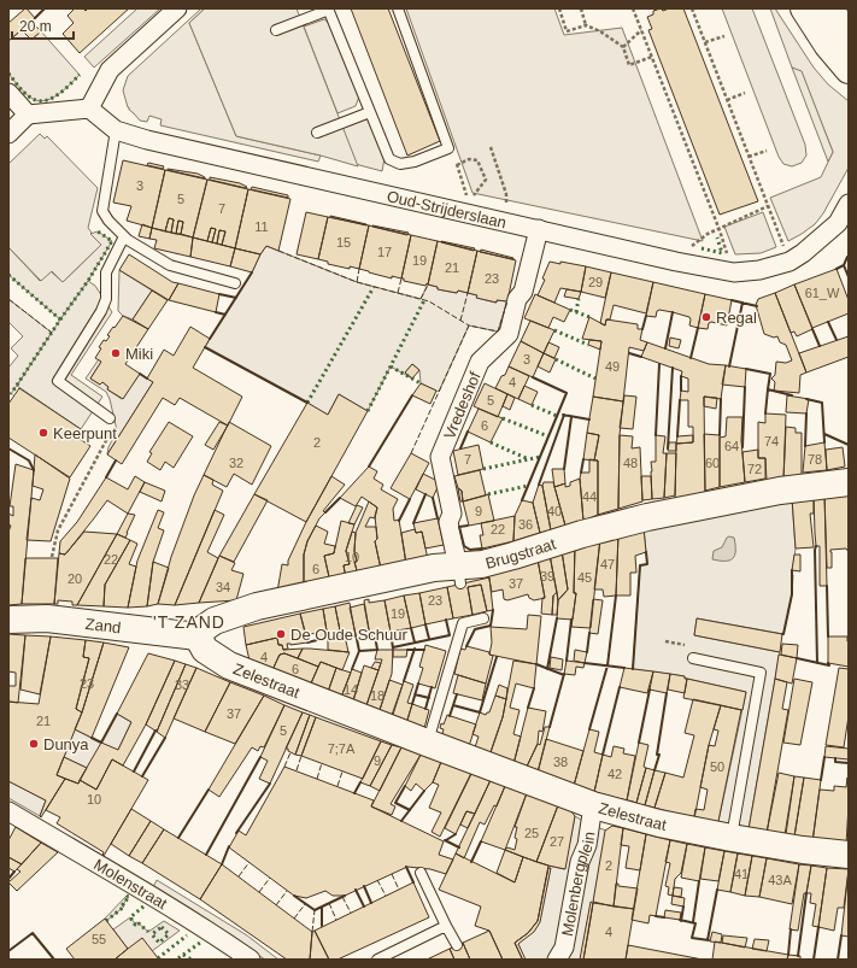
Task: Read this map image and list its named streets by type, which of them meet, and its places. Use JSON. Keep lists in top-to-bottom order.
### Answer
{
  "streets": {
    "street": [
      "Oud-Strijderslaan",
      "Vredeshof",
      "Brugstraat",
      "Zand",
      "Zelestraat",
      "Molenstraat",
      "Molenbergplein"
    ]
  },
  "crossings": [
    ["Oud-Strijderslaan", "Vredeshof"],
    ["Vredeshof", "Brugstraat"],
    ["Brugstraat", "Zand"],
    ["Brugstraat", "Zelestraat"],
    ["Zand", "Zelestraat"],
    ["Zelestraat", "Molenbergplein"]
  ],
  "districts": ["'T ZAND"],
  "places": [
    "Regal",
    "Miki",
    "Keerpunt",
    "De Oude Schuur",
    "Dunya"
  ],
  "house_numbers": [
    "3",
    "5",
    "7",
    "11",
    "15",
    "17",
    "19",
    "21",
    "23",
    "29",
    "61_W",
    "3",
    "49",
    "4",
    "5",
    "6",
    "74",
    "2",
    "64",
    "7",
    "78",
    "32",
    "48",
    "60",
    "72",
    "44",
    "9",
    "40",
    "36",
    "22",
    "10",
    "22",
    "47",
    "6",
    "39",
    "45",
    "20",
    "37",
    "34",
    "23",
    "19",
    "4",
    "6",
    "23",
    "33",
    "14",
    "18",
    "37",
    "21",
    "5",
    "7;7A",
    "9",
    "38",
    "50",
    "42",
    "10",
    "25",
    "27",
    "2",
    "41",
    "43A",
    "4",
    "55"
  ],
  "scale_bar": "20 m"
}
